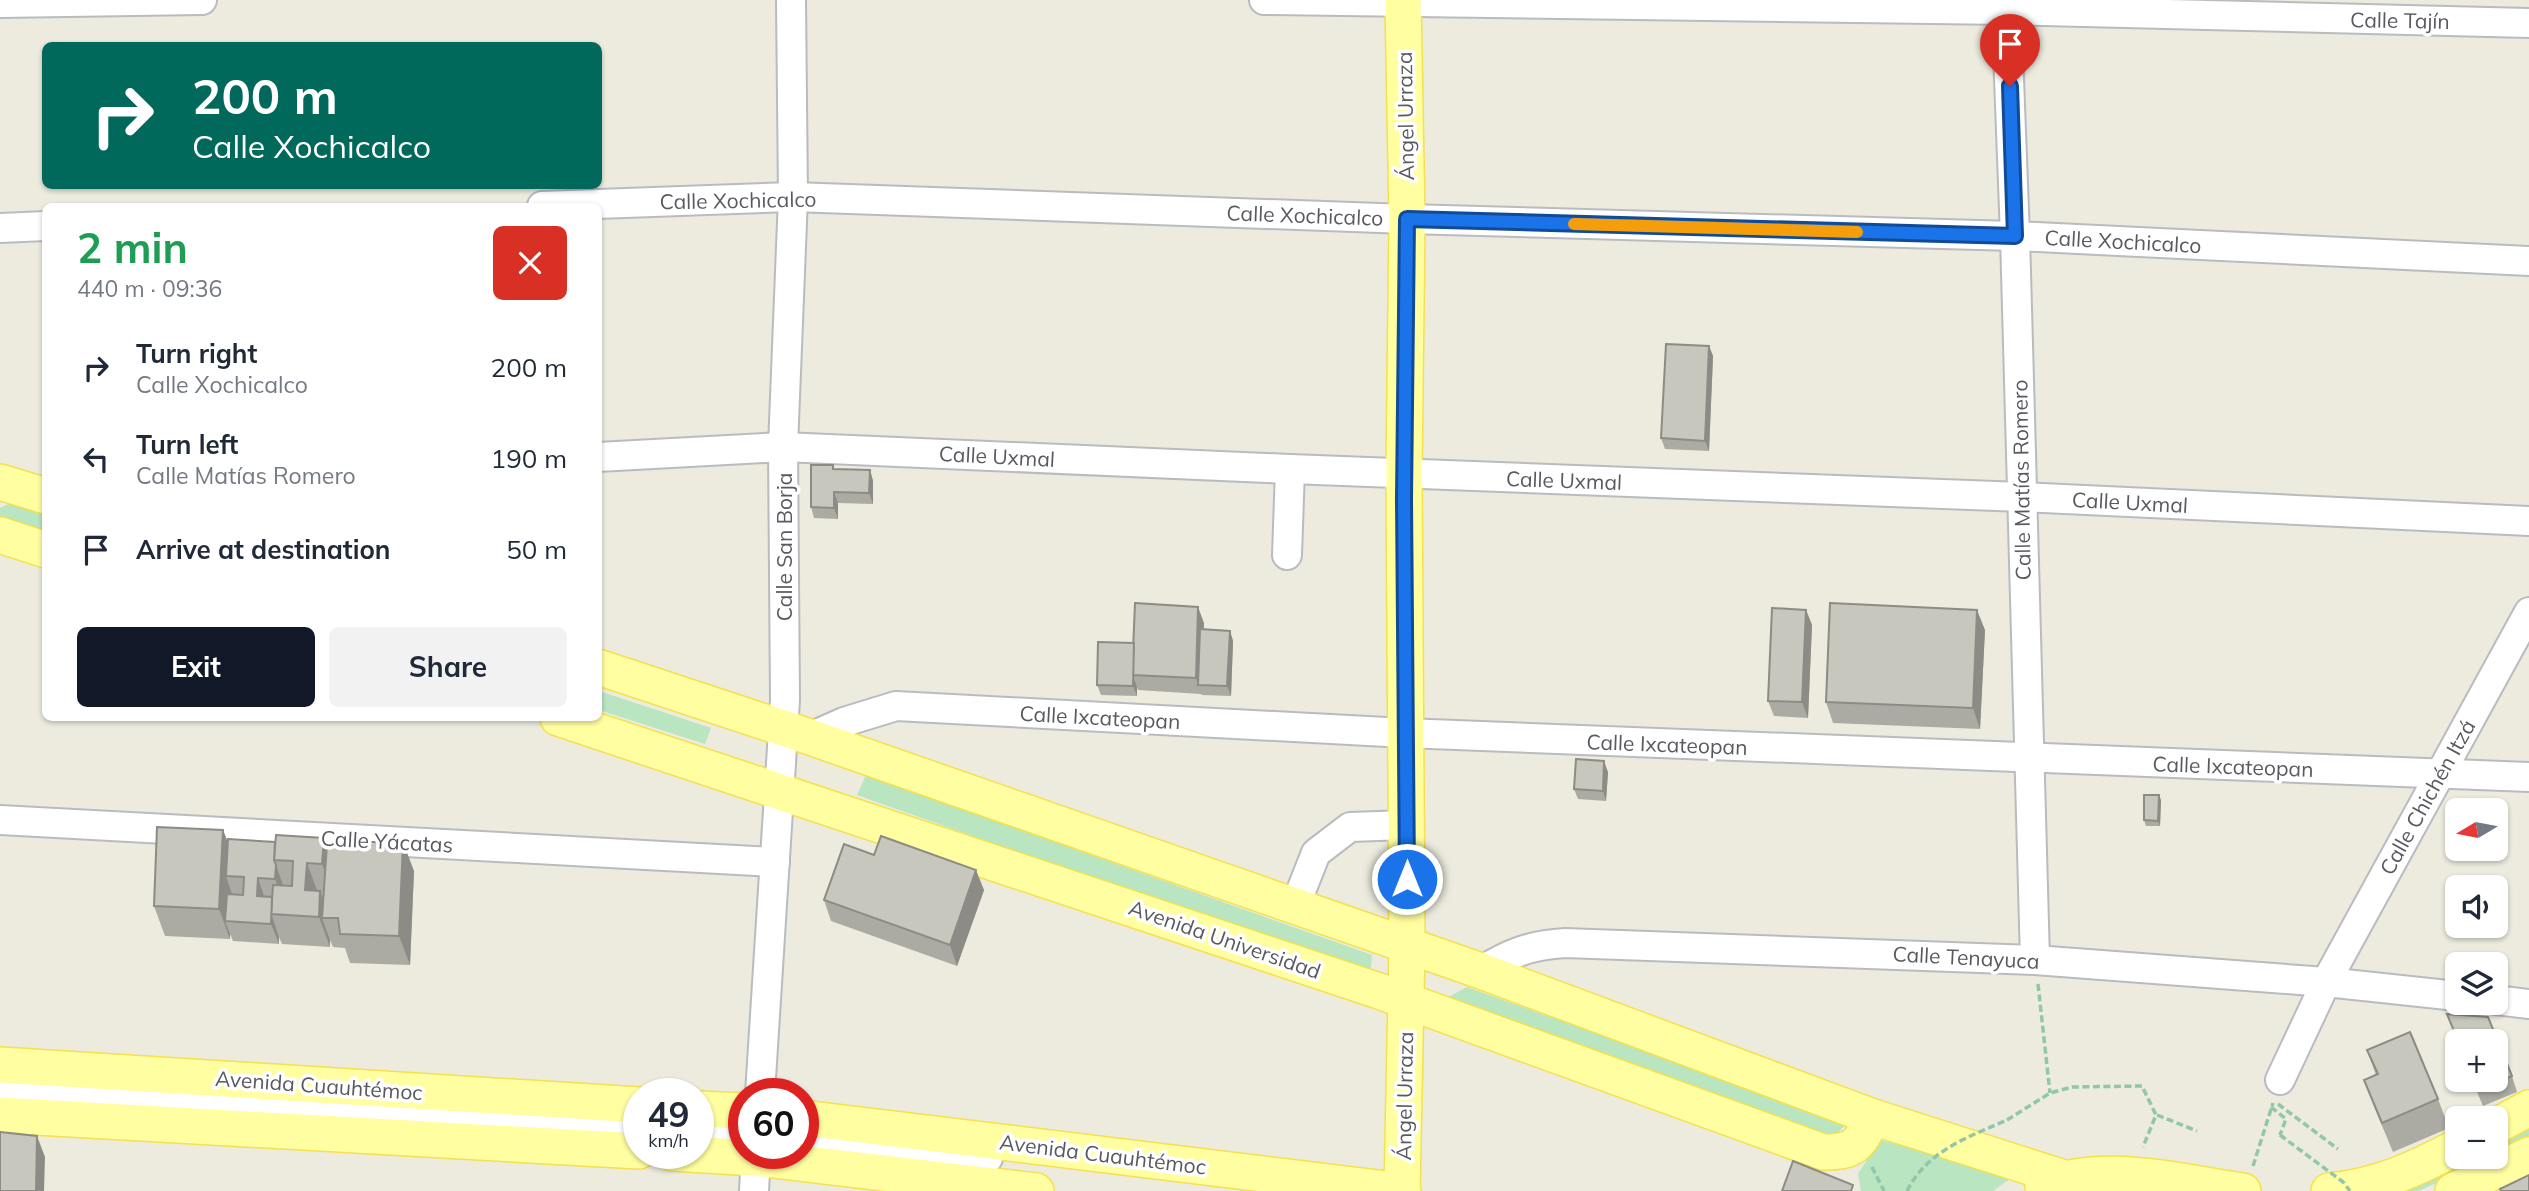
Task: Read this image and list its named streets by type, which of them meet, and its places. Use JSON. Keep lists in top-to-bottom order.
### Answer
{
  "streets": {
    "main road": ["Ángel Urraza", "Avenida Universidad", "Avenida Cuauhtémoc"],
    "street": [
      "Calle Tajín",
      "Calle Xochicalco",
      "Calle Uxmal",
      "Calle Matías Romero",
      "Calle San Borja",
      "Calle Ixcateopan",
      "Calle Chichén Itzá",
      "Calle Yácatas",
      "Calle Tenayuca"
    ]
  },
  "crossings": [
    ["Calle Tajín", "Ángel Urraza"],
    ["Calle Tajín", "Calle Matías Romero"],
    ["Ángel Urraza", "Calle Xochicalco"],
    ["Ángel Urraza", "Calle Uxmal"],
    ["Ángel Urraza", "Calle Ixcateopan"],
    ["Ángel Urraza", "Avenida Universidad"],
    ["Ángel Urraza", "Avenida Cuauhtémoc"],
    ["Calle Xochicalco", "Calle Matías Romero"],
    ["Calle Xochicalco", "Calle San Borja"],
    ["Calle Uxmal", "Calle Matías Romero"],
    ["Calle Uxmal", "Calle San Borja"],
    ["Calle Matías Romero", "Calle Ixcateopan"],
    ["Calle Matías Romero", "Calle Tenayuca"],
    ["Calle San Borja", "Calle Ixcateopan"],
    ["Calle San Borja", "Calle Yácatas"],
    ["Calle San Borja", "Avenida Universidad"],
    ["Calle Ixcateopan", "Calle Chichén Itzá"],
    ["Calle Chichén Itzá", "Calle Tenayuca"]
  ],
  "north": "left",
  "page": {
    "turn": ["200 m", "Calle Xochicalco"],
    "heading": ["2 min", "440 m · 09:36"],
    "list": [
      {
        "name": "Turn right",
        "note": "Calle Xochicalco",
        "value": "200 m"
      },
      {
        "name": "Turn left",
        "note": "Calle Matías Romero",
        "value": "190 m"
      },
      {
        "name": "Arrive at destination",
        "value": "50 m"
      }
    ],
    "buttons": ["Exit", "Share"],
    "map_buttons": ["+", "−"],
    "speed": "49 km/h",
    "limit": "60"
  }
}
